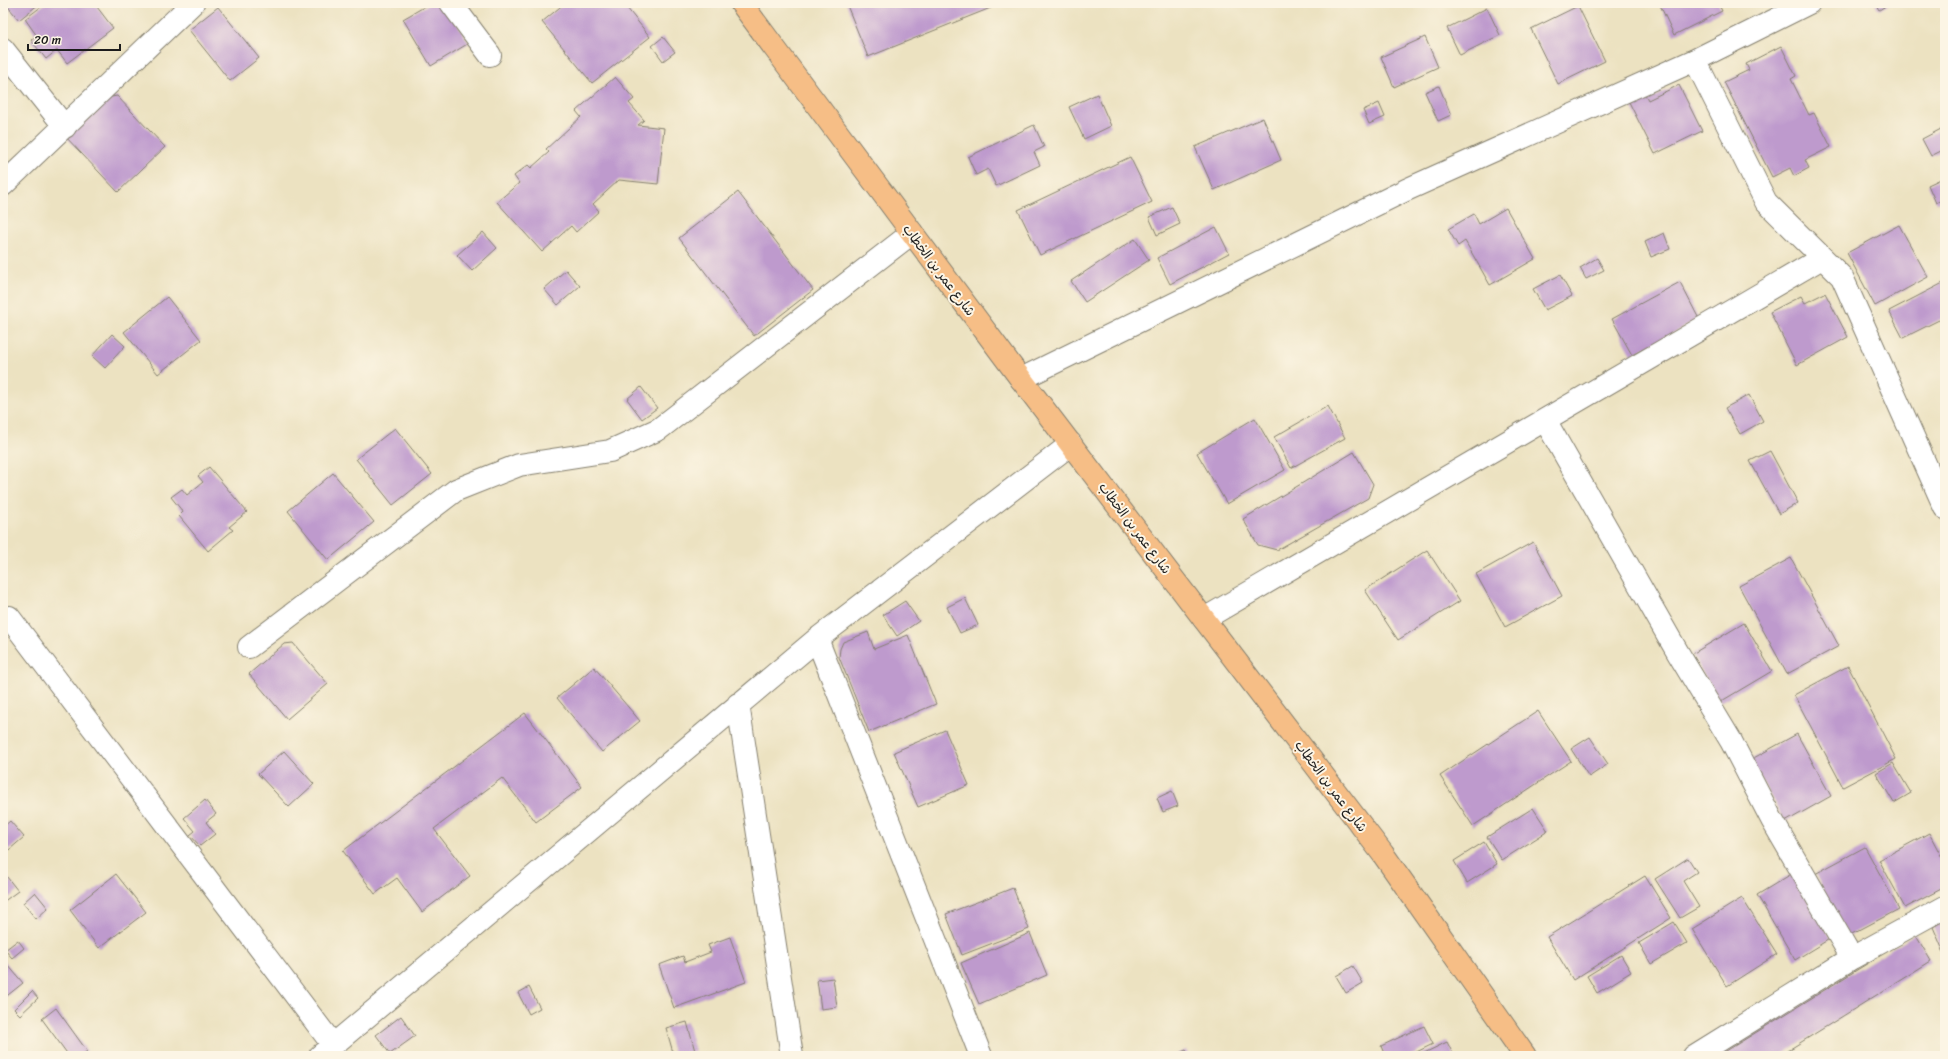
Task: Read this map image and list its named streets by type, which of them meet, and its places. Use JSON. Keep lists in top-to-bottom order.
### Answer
{
  "streets": {
    "main road": ["شارع عمر بن الخطاب"]
  },
  "scale_bar": "20 m"
}
